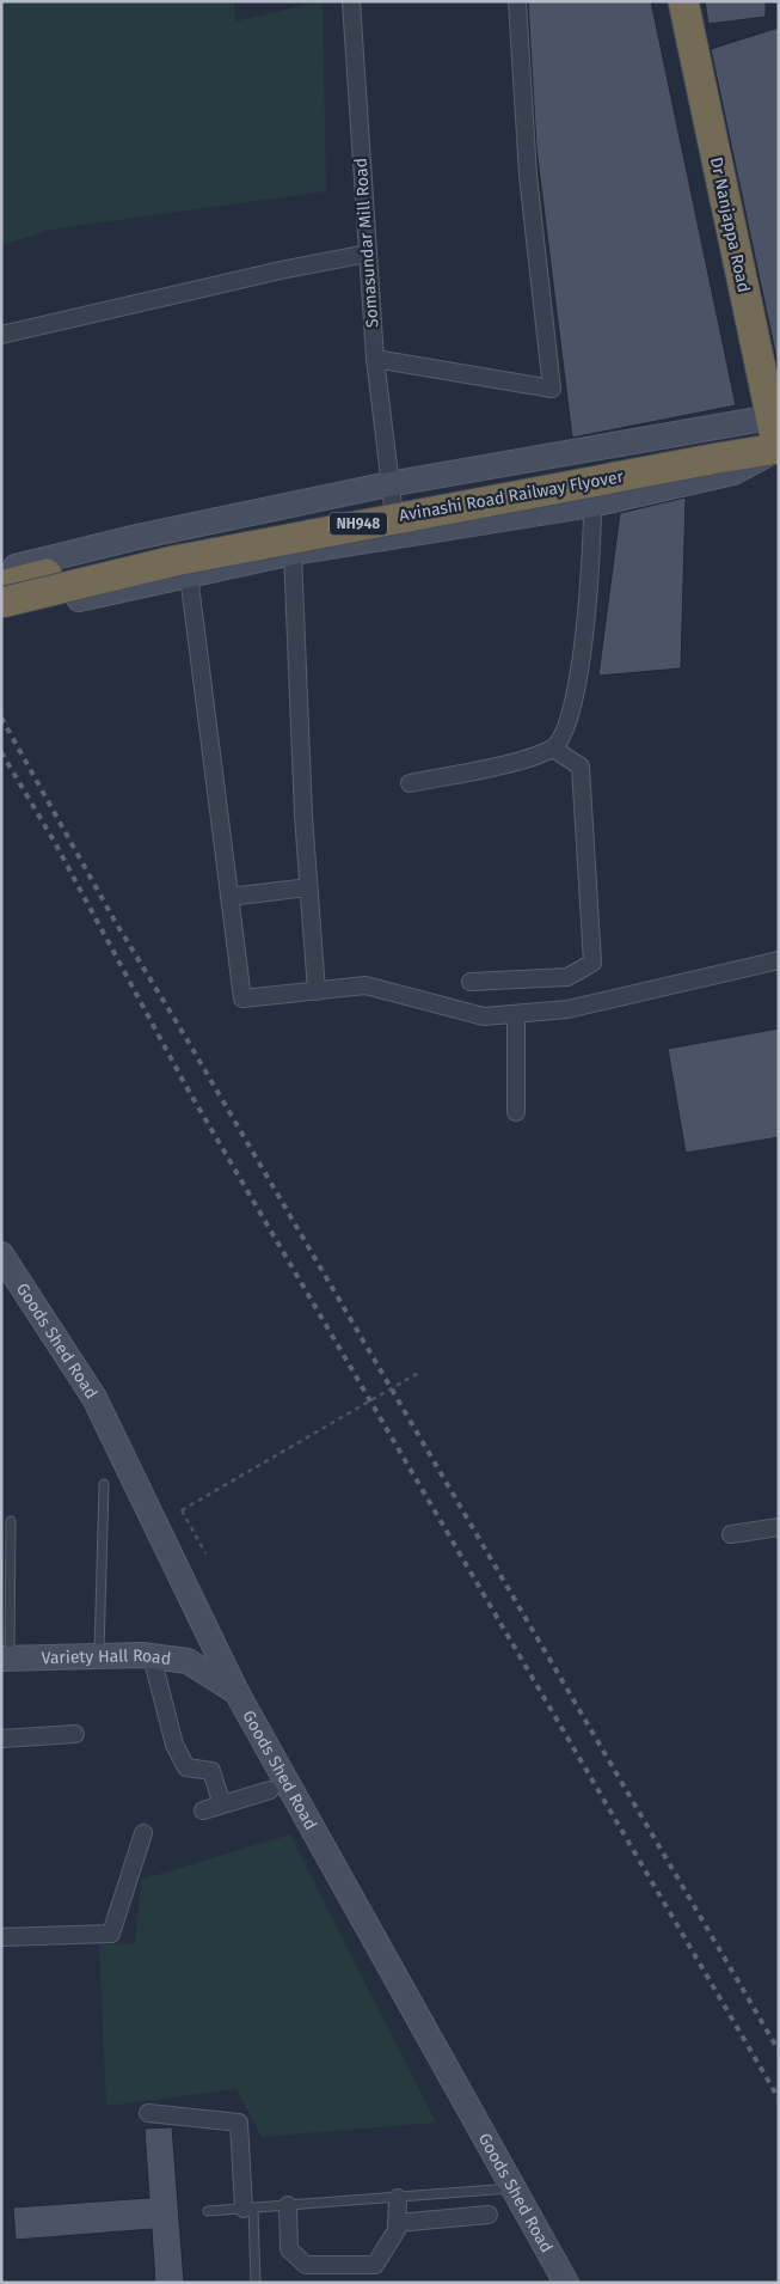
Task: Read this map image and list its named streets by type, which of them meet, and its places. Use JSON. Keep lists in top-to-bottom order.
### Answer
{
  "streets": {
    "highway": ["Dr Nanjappa Road", "Avinashi Road Railway Flyover", "NH948"],
    "street": ["Somasundar Mill Road", "Goods Shed Road", "Variety Hall Road"]
  },
  "crossings": [
    ["Dr Nanjappa Road", "Avinashi Road Railway Flyover"],
    ["Goods Shed Road", "Variety Hall Road"]
  ]
}
